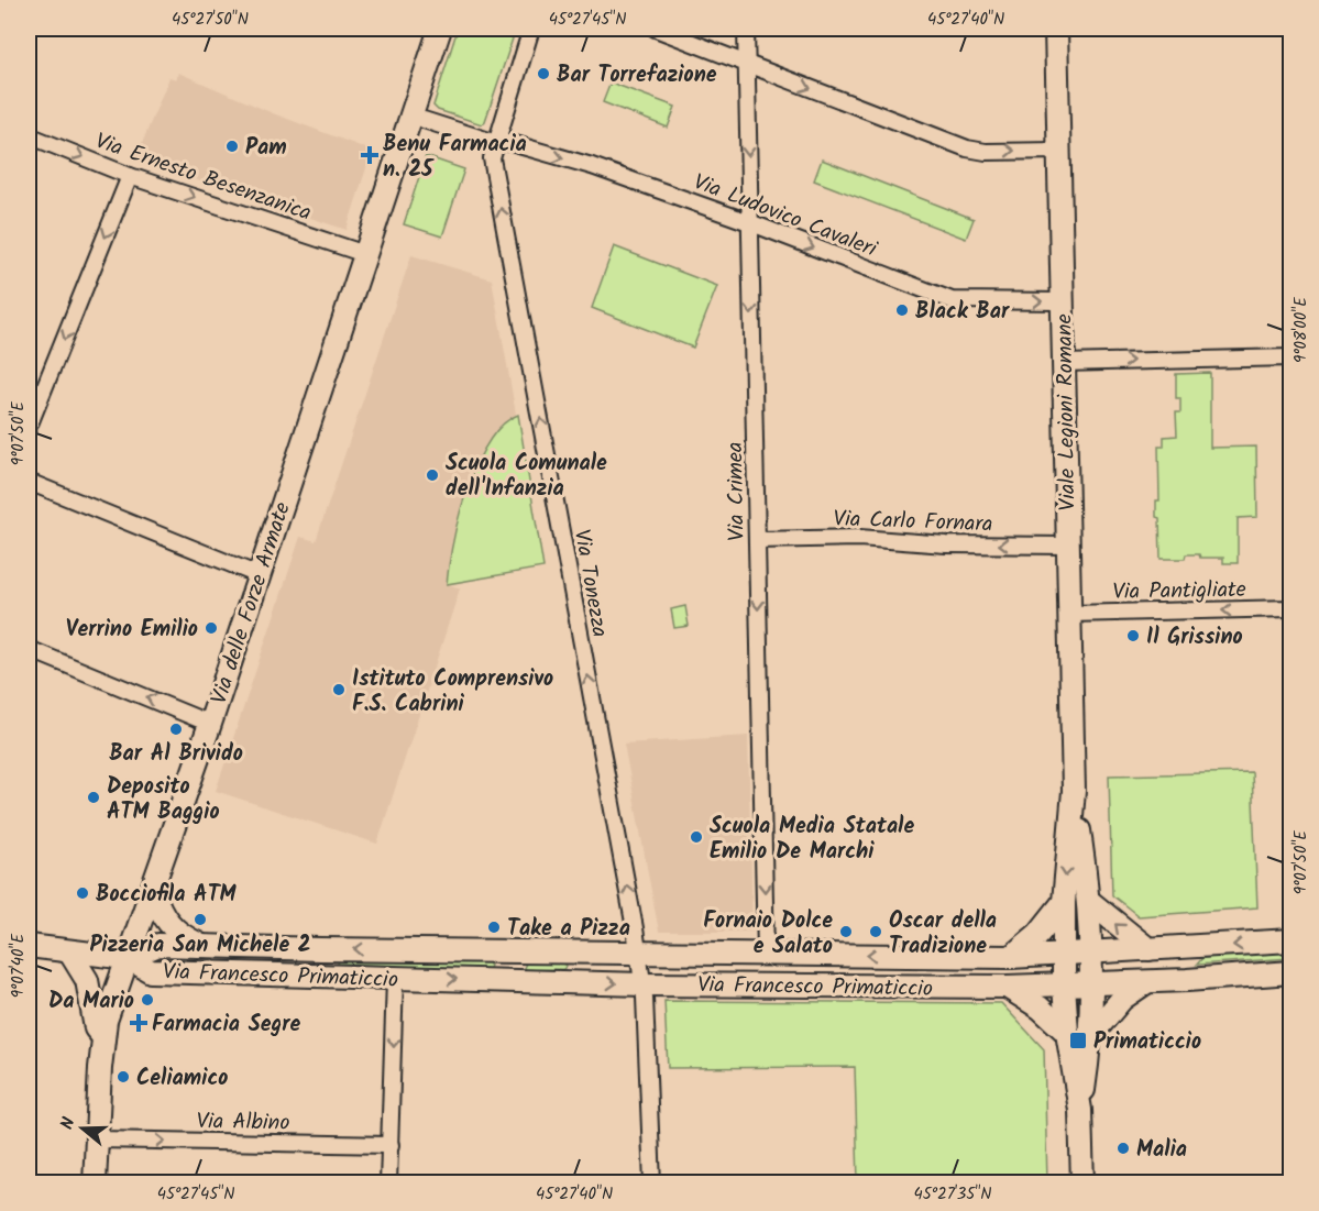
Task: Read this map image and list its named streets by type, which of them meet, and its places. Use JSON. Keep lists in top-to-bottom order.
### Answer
{
  "streets": {
    "street": [
      "Via Ernesto Besenzanica",
      "Via Ludovico Cavaleri",
      "Viale Legioni Romane",
      "Via Crimea",
      "Via Carlo Fornara",
      "Via Tonezza",
      "Via Pantigliate",
      "Via delle Forze Armate",
      "Via Francesco Primaticcio",
      "Via Albino"
    ]
  },
  "crossings": [
    ["Via Ernesto Besenzanica", "Via delle Forze Armate"],
    ["Via Ludovico Cavaleri", "Viale Legioni Romane"],
    ["Via Ludovico Cavaleri", "Via Crimea"],
    ["Via Ludovico Cavaleri", "Via Tonezza"],
    ["Viale Legioni Romane", "Via Carlo Fornara"],
    ["Viale Legioni Romane", "Via Pantigliate"],
    ["Viale Legioni Romane", "Via Francesco Primaticcio"],
    ["Via Crimea", "Via Carlo Fornara"],
    ["Via Crimea", "Via Francesco Primaticcio"],
    ["Via Tonezza", "Via Francesco Primaticcio"],
    ["Via delle Forze Armate", "Via Francesco Primaticcio"],
    ["Via delle Forze Armate", "Via Albino"]
  ],
  "one_way": [
    "Via Ernesto Besenzanica",
    "Via Ludovico Cavaleri",
    "Via Crimea",
    "Via Carlo Fornara",
    "Via Tonezza",
    "Via Pantigliate",
    "Via Albino"
  ],
  "places": {
    "other": [
      "Bar Torrefazione",
      "Pam",
      "Black Bar",
      "Scuola Comunale dell'Infanzia",
      "Verrino Emilio",
      "Il Grissino",
      "Istituto Comprensivo F.S. Cabrini",
      "Bar Al Brivido",
      "Deposito ATM Baggio",
      "Scuola Media Statale Emilio De Marchi",
      "Bocciofila ATM",
      "Pizzeria San Michele 2",
      "Take a Pizza",
      "Fornaio Dolce e Salato",
      "Oscar della Tradizione",
      "Da Mario",
      "Celiamico",
      "Malia"
    ],
    "health": ["Benu Farmacia n. 25", "Farmacia Segre"],
    "transit": ["Primaticcio"]
  },
  "north": "left",
  "coordinates": [
    "45°27'50\"N",
    "45°27'45\"N",
    "45°27'40\"N",
    "9°08'00\"E",
    "9°07'50\"E",
    "9°07'40\"E",
    "45°27'35\"N"
  ]
}
